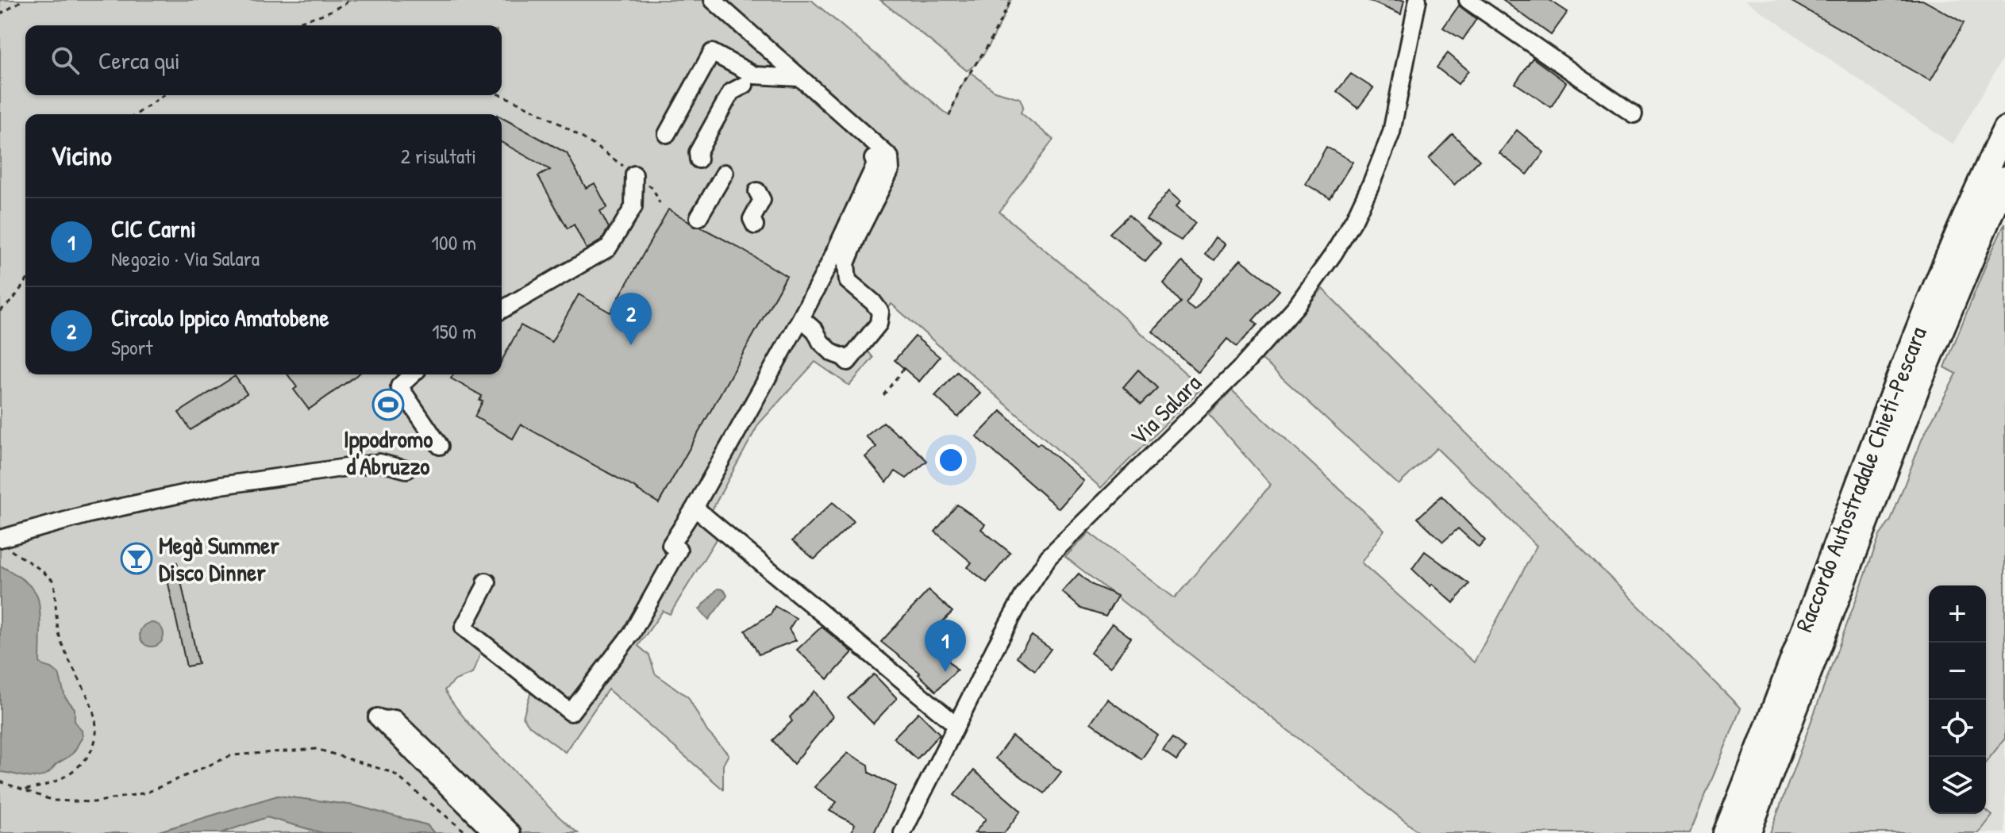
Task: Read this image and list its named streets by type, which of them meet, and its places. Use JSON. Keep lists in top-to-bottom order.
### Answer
{
  "streets": {
    "highway": ["Raccordo Autostradale Chieti-Pescara"],
    "street": ["Via Salara"]
  },
  "places": {
    "sports": ["Ippodromo d'Abruzzo"],
    "bar": ["Megà Summer Disco Dinner"]
  },
  "page": {
    "search": "Cerca qui",
    "heading": ["Vicino", "2 risultati"],
    "list": [
      {
        "mark": "1",
        "name": "CIC Carni",
        "note": "Negozio · Via Salara",
        "value": "100 m"
      },
      {
        "mark": "2",
        "name": "Circolo Ippico Amatobene",
        "note": "Sport",
        "value": "150 m"
      }
    ],
    "pins": ["2", "1"],
    "map_buttons": ["+", "−"]
  }
}
